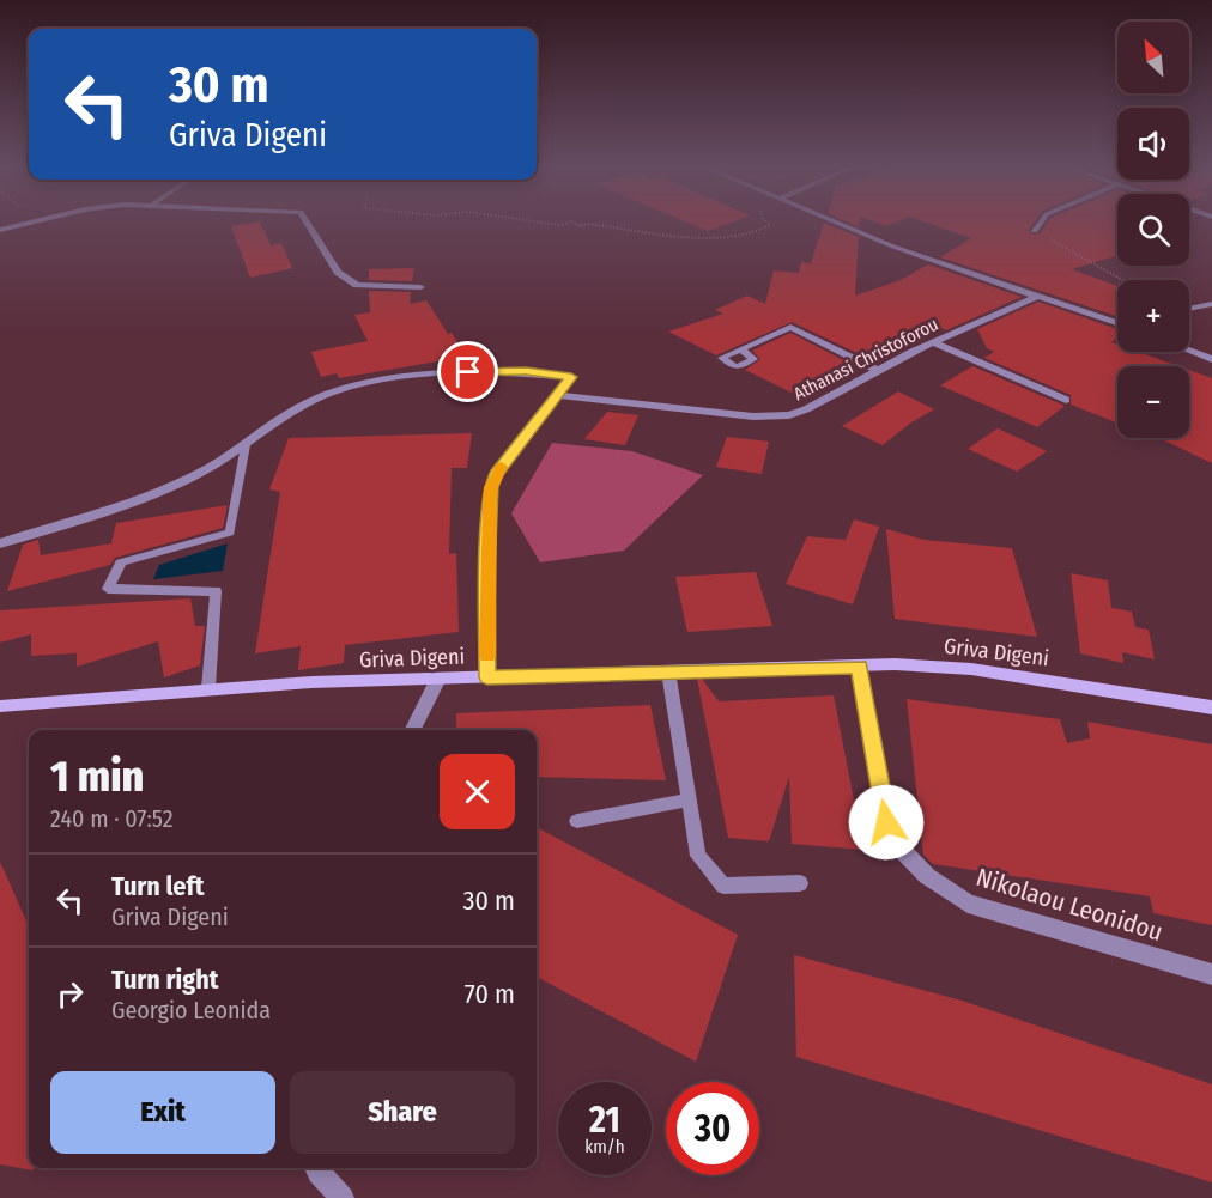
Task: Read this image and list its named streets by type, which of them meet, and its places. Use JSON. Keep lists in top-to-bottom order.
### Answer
{
  "streets": {
    "main road": ["Griva Digeni"],
    "street": ["Athanasi Christoforou", "Nikolaou Leonidou"]
  },
  "crossings": [
    ["Griva Digeni", "Nikolaou Leonidou"]
  ],
  "north": "top left",
  "page": {
    "map_buttons": ["+", "−"],
    "turn": ["30 m", "Griva Digeni"],
    "heading": ["1 min", "240 m · 07:52"],
    "list": [
      {
        "name": "Turn left",
        "note": "Griva Digeni",
        "value": "30 m"
      },
      {
        "name": "Turn right",
        "note": "Georgio Leonida",
        "value": "70 m"
      }
    ],
    "buttons": ["Exit", "Share"],
    "speed": "21 km/h",
    "limit": "30"
  }
}
